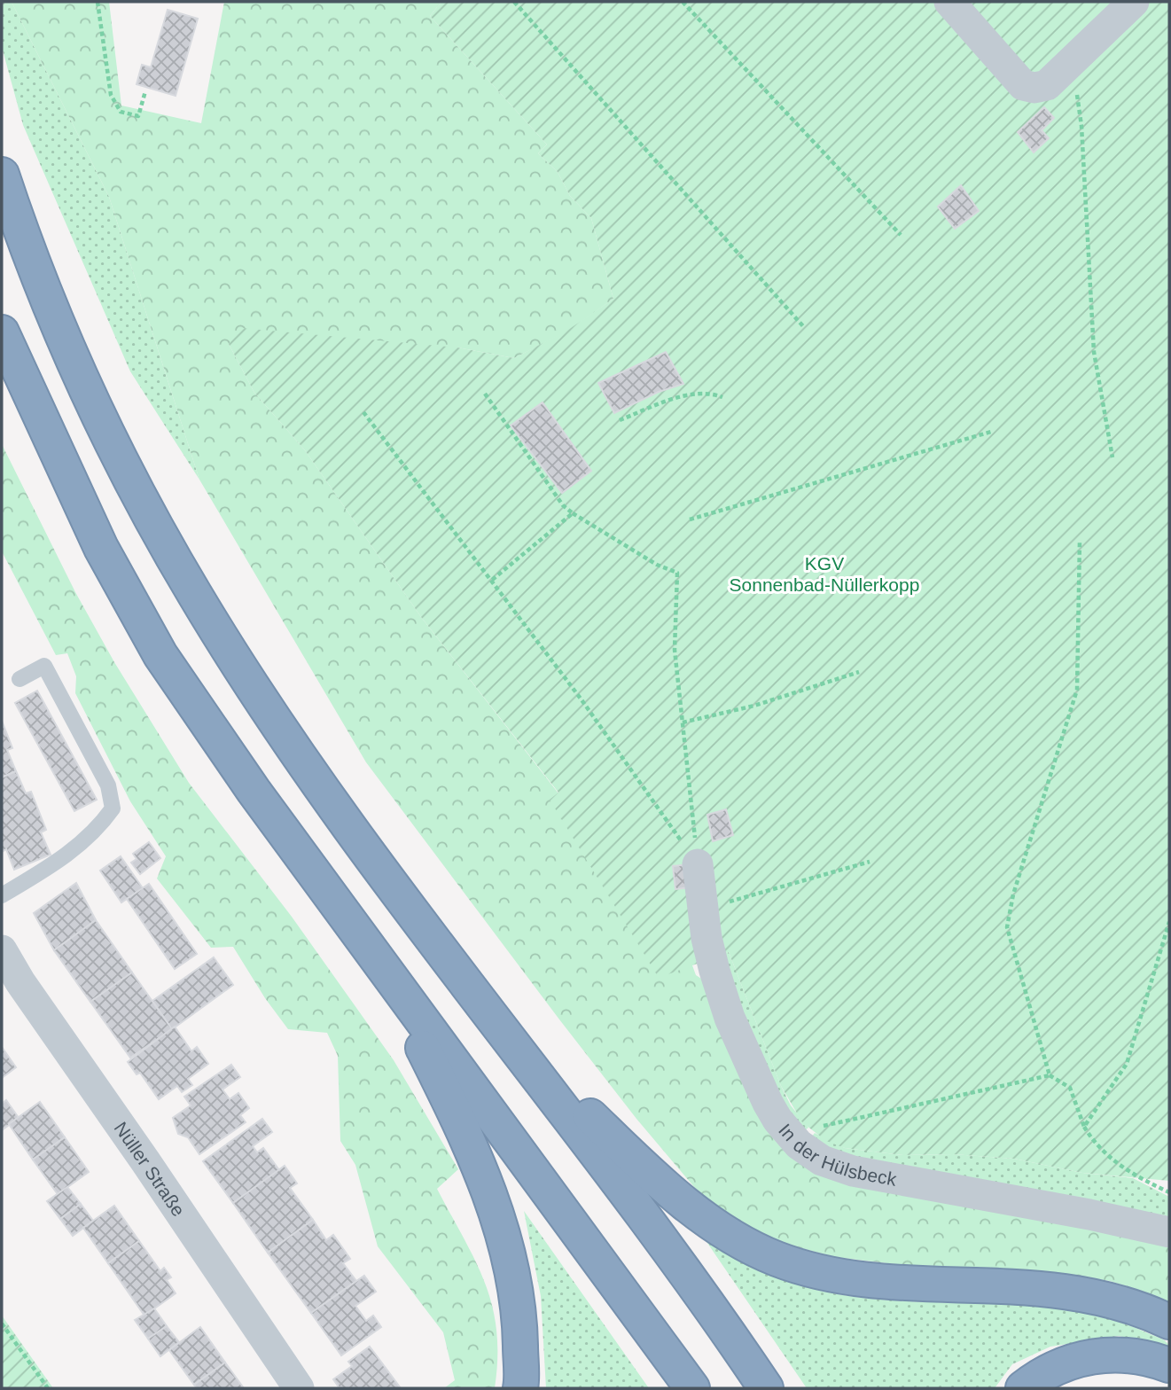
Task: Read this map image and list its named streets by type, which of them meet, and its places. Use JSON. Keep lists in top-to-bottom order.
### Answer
{
  "streets": {
    "street": ["In der Hülsbeck", "Nüller Straße"]
  },
  "parks": ["KGV Sonnenbad-Nüllerkopp"]
}
